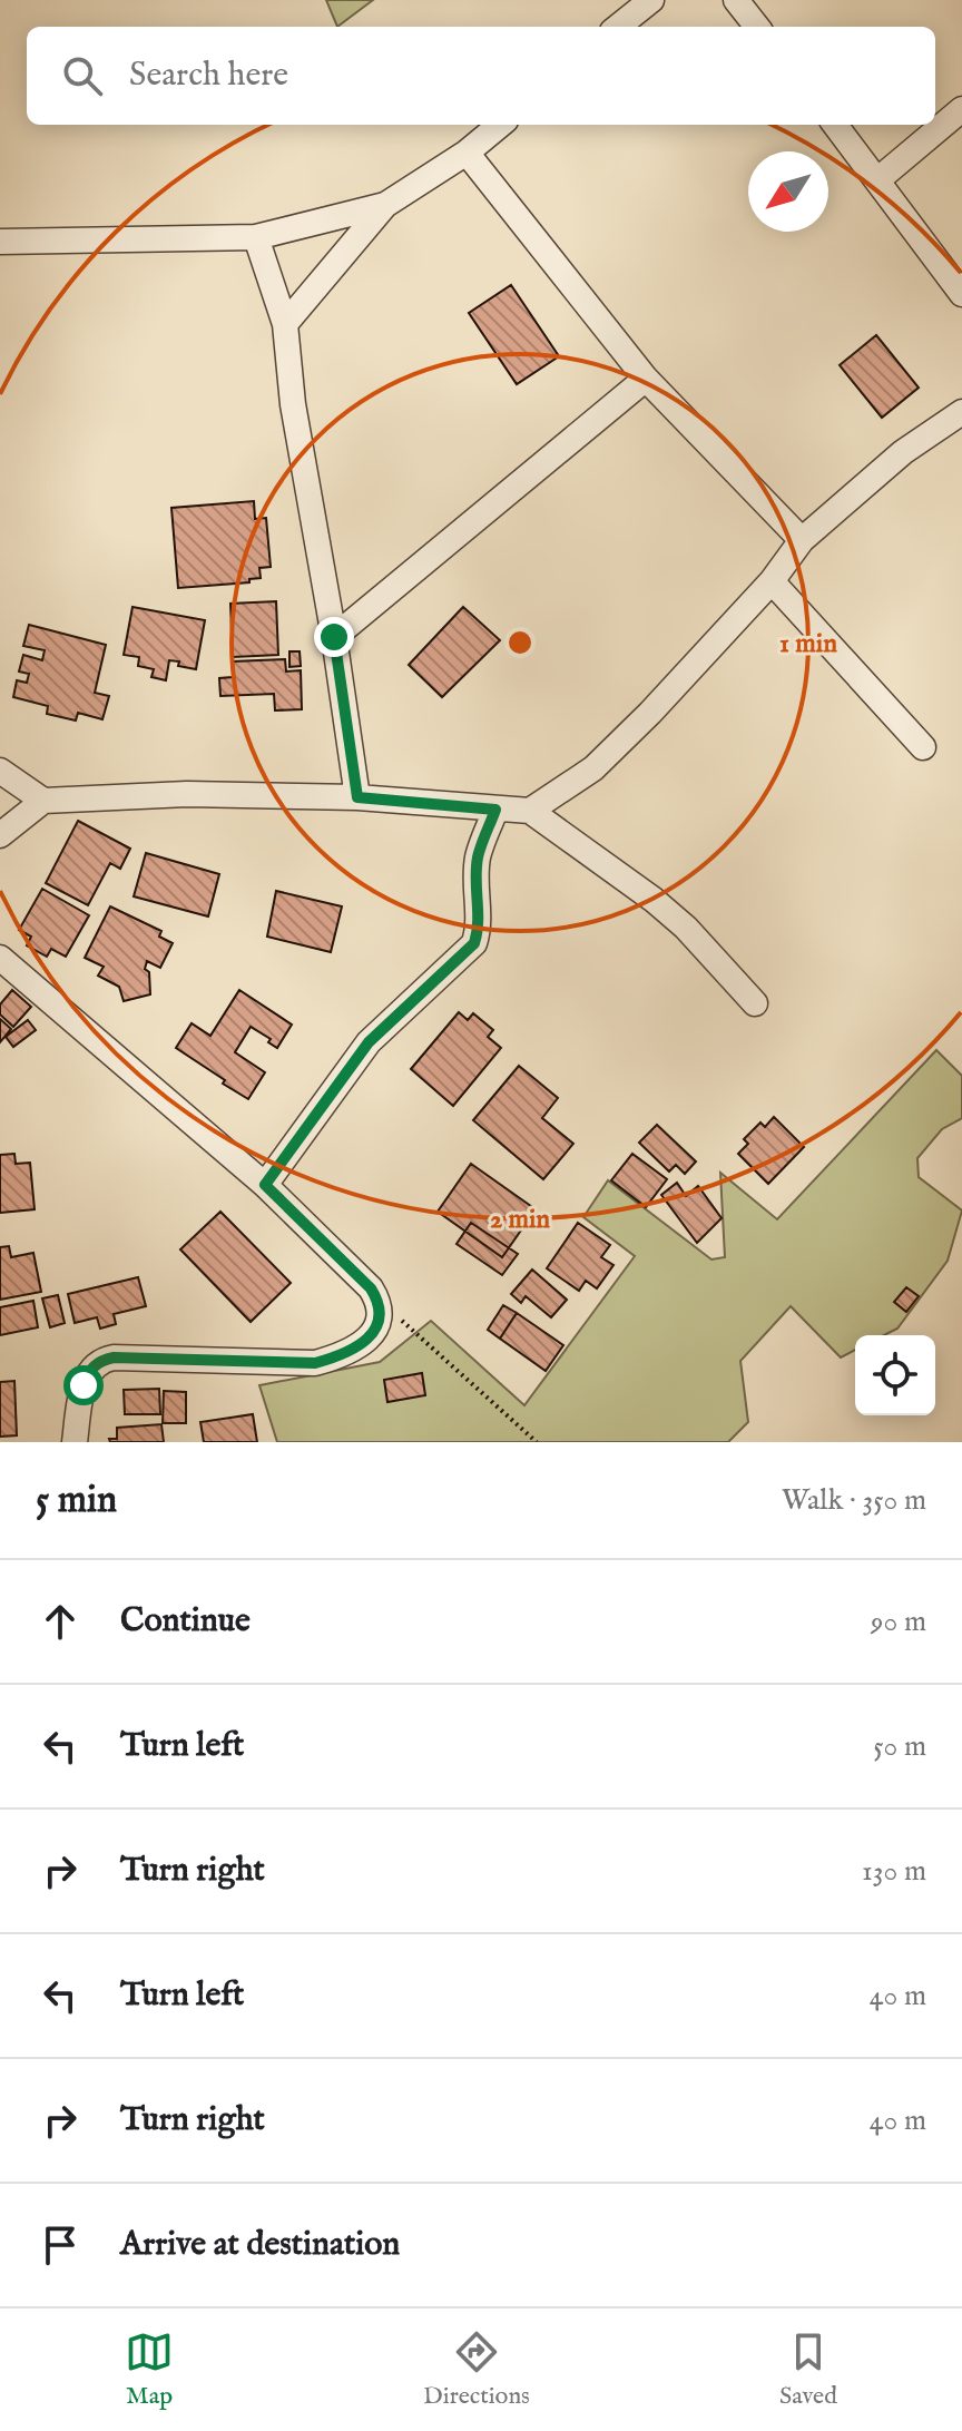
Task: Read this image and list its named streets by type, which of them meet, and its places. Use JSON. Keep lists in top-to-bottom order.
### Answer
{
  "north": "bottom left",
  "page": {
    "search": "Search here",
    "heading": ["5 min", "Walk · 350 m"],
    "list": [
      ["Continue", "90 m"],
      ["Turn left", "50 m"],
      ["Turn right", "130 m"],
      ["Turn left", "40 m"],
      ["Turn right", "40 m"],
      "Arrive at destination"
    ],
    "nav": ["Map", "Directions", "Saved"]
  },
  "rings": ["1 min", "2 min"]
}
